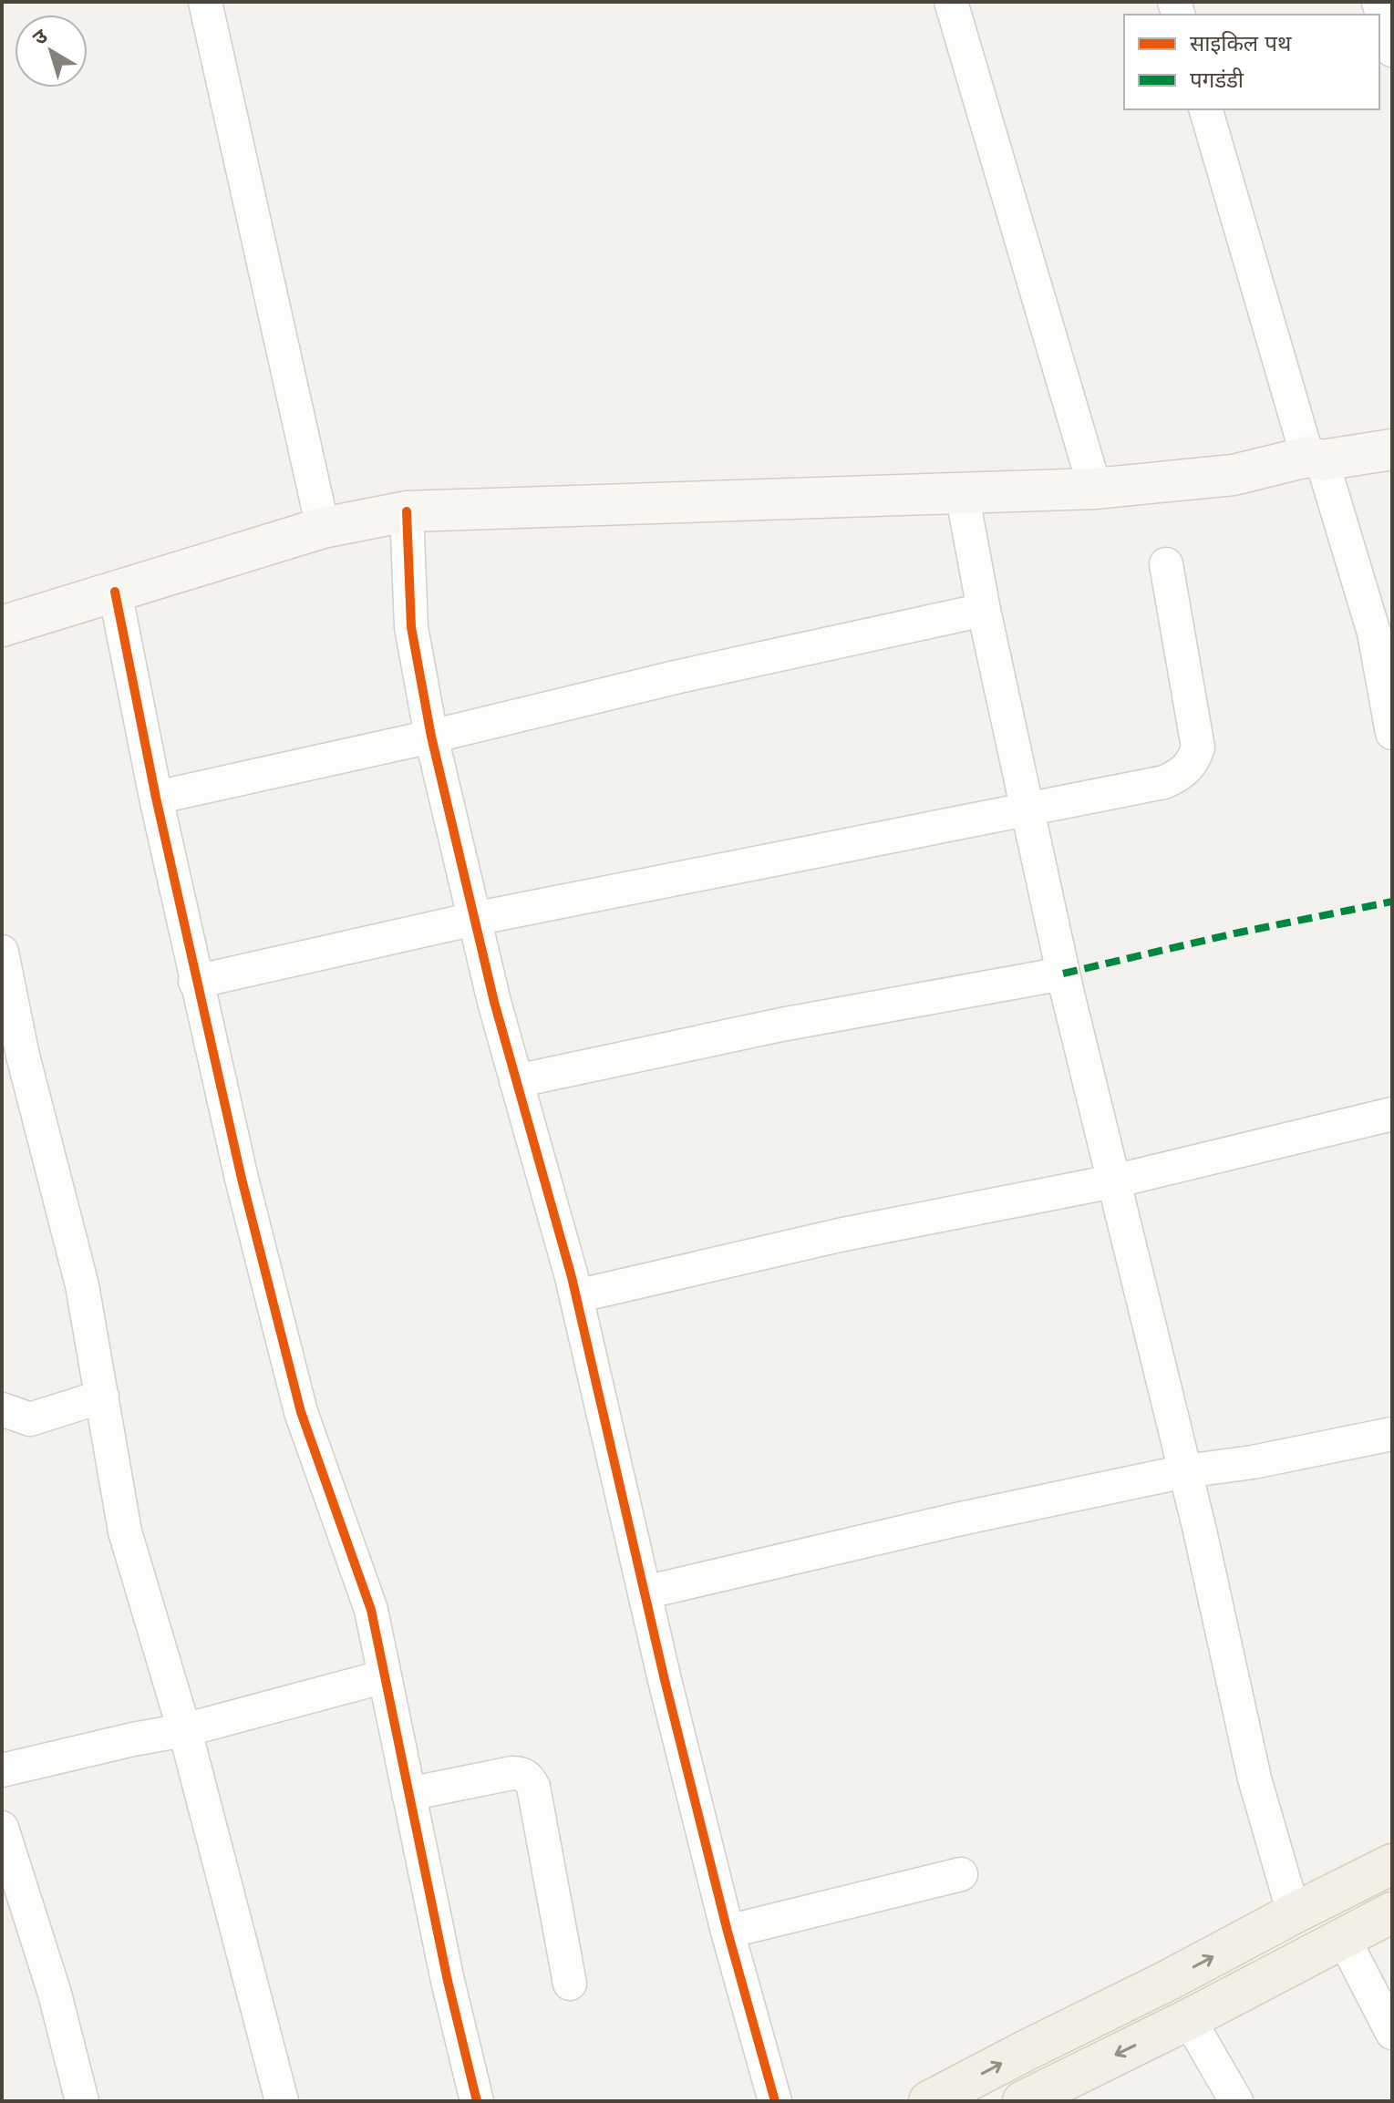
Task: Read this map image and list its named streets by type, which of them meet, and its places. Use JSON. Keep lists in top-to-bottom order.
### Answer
{
  "legend": ["साइकिल पथ", "पगडंडी"],
  "north": "top left"
}
